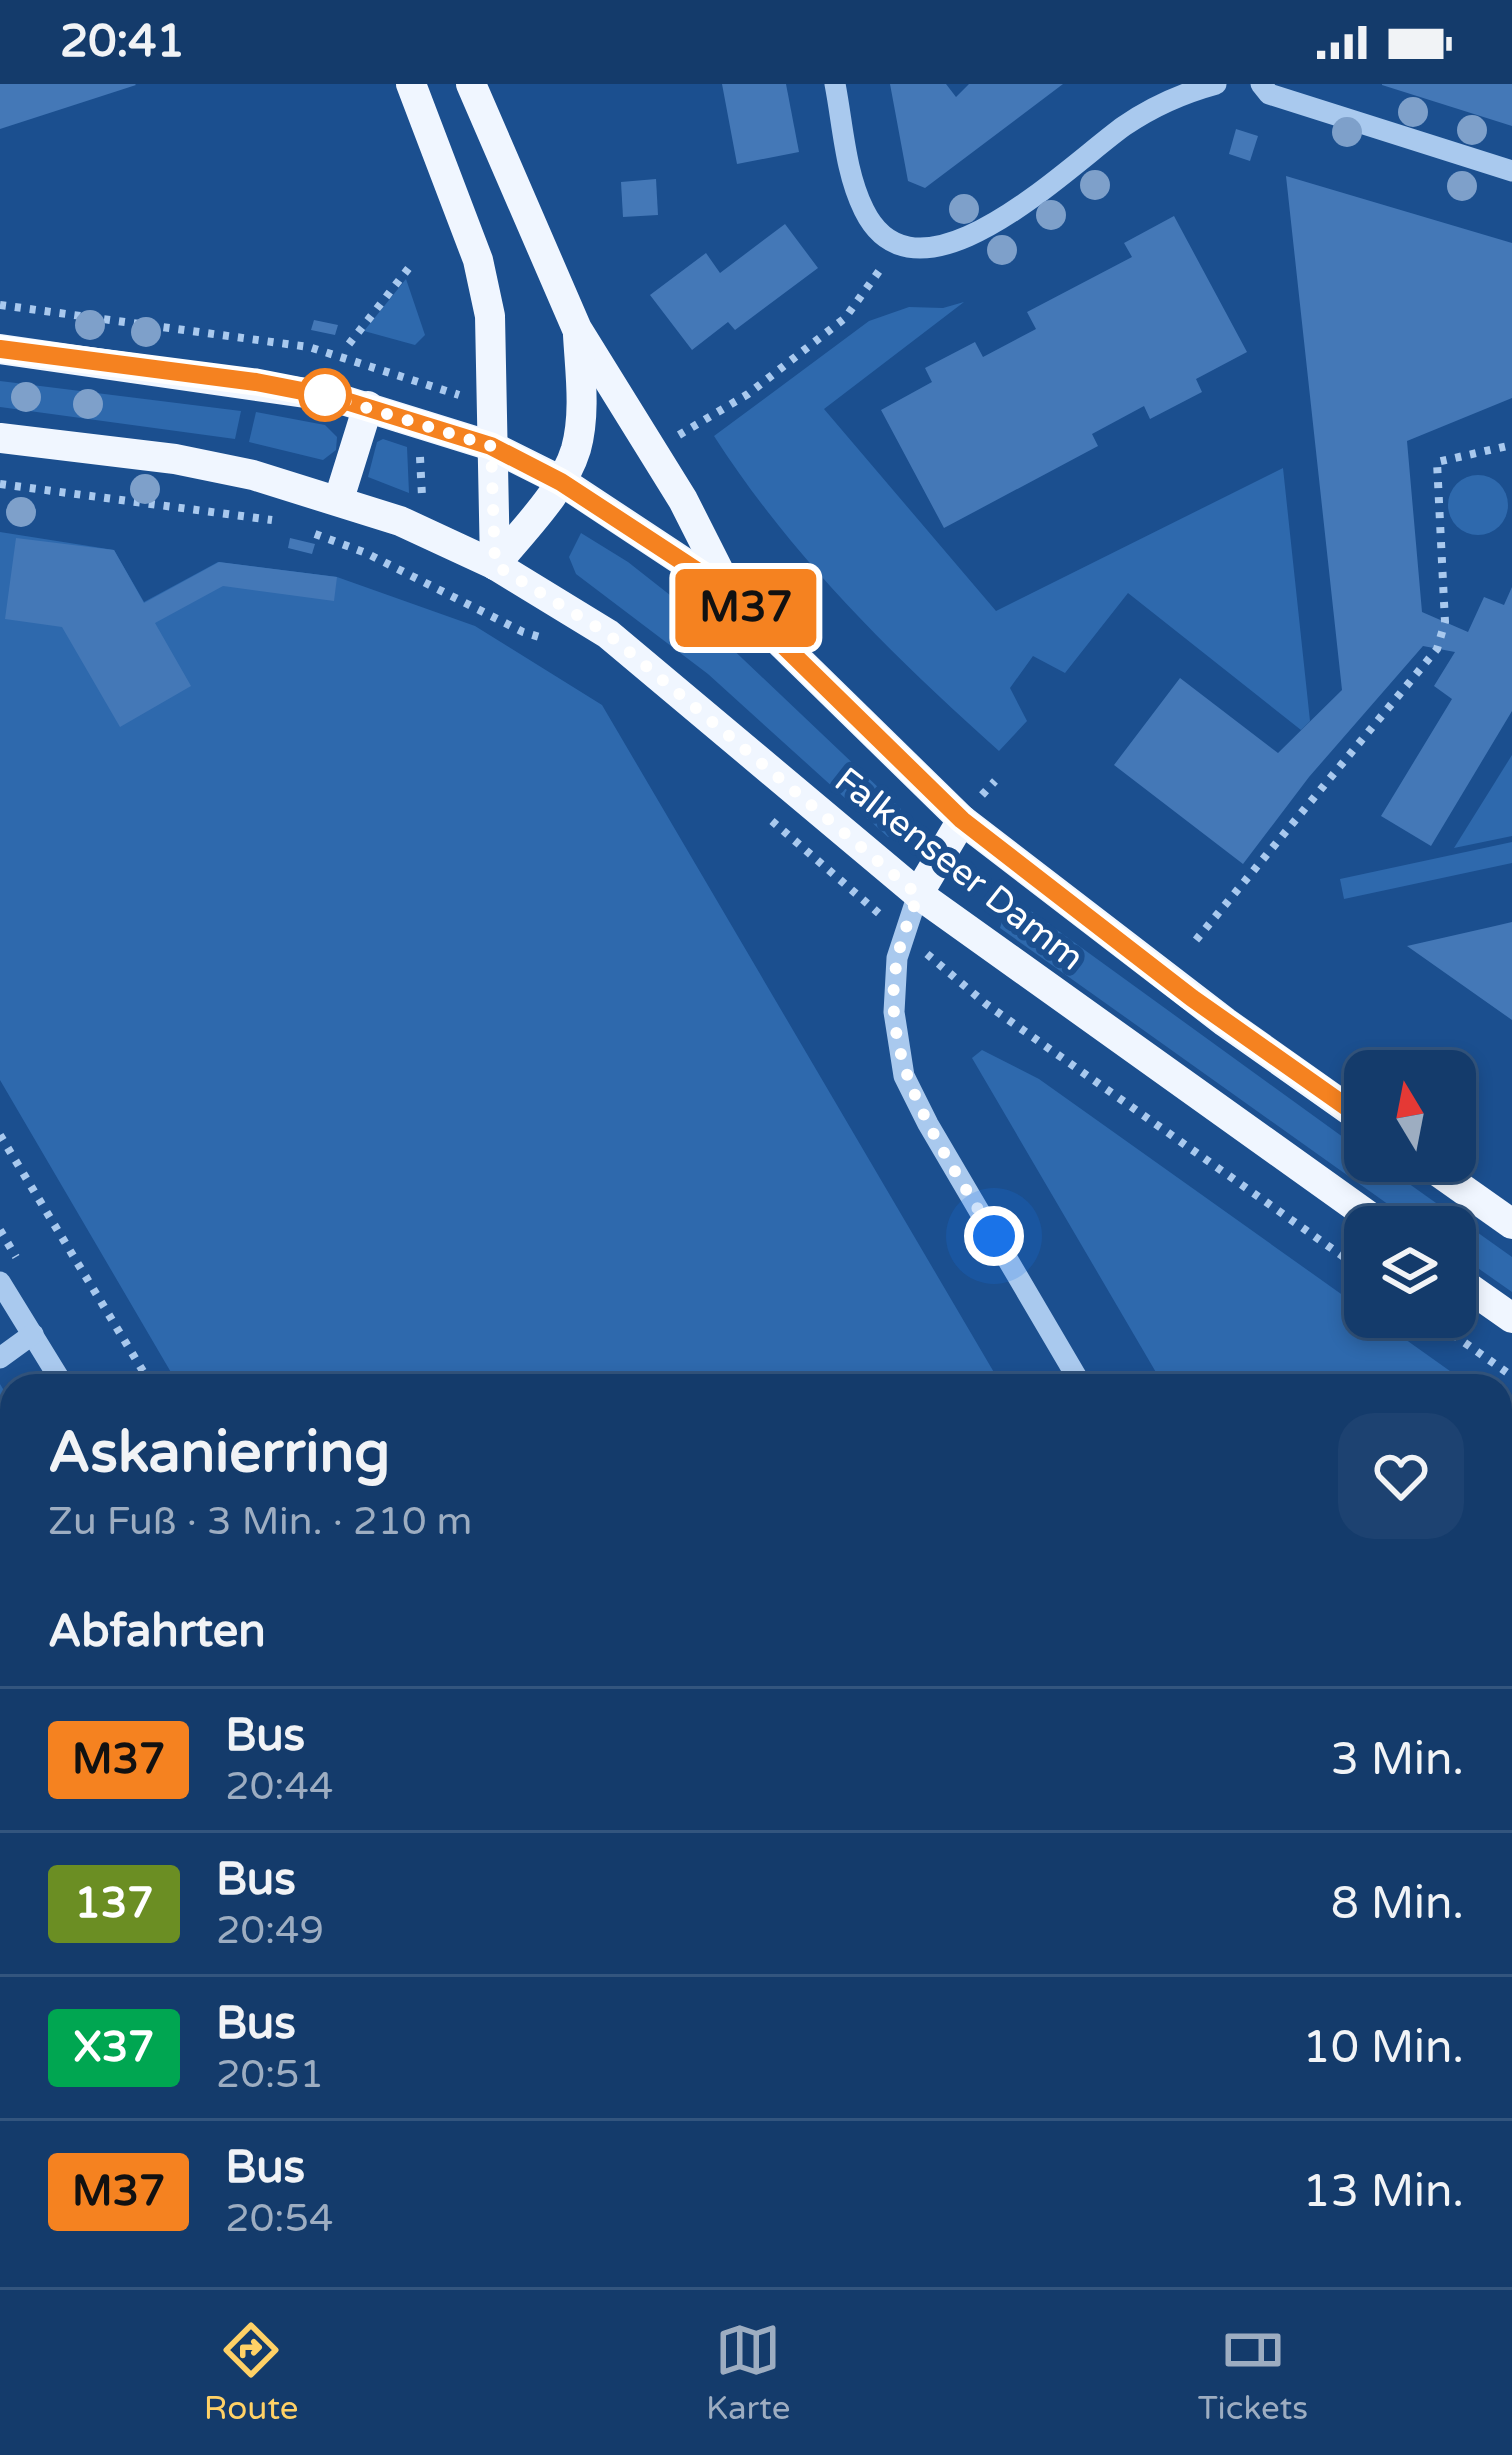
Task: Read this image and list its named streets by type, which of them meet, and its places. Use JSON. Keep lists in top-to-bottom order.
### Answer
{
  "streets": {
    "main road": ["Falkenseer Damm"]
  },
  "lines": ["bus line M37"],
  "north": "top",
  "page": {
    "status": "20:41",
    "on_map": "M37",
    "heading": [
      ["Askanierring", "Zu Fuß · 3 Min. · 210 m"],
      "Abfahrten"
    ],
    "list": [
      {
        "mark": "M37",
        "name": "Bus",
        "note": "20:44",
        "value": "3 Min."
      },
      {
        "mark": "137",
        "name": "Bus",
        "note": "20:49",
        "value": "8 Min."
      },
      {
        "mark": "X37",
        "name": "Bus",
        "note": "20:51",
        "value": "10 Min."
      },
      {
        "mark": "M37",
        "name": "Bus",
        "note": "20:54",
        "value": "13 Min."
      }
    ],
    "tabs": ["Route", "Karte", "Tickets"]
  }
}
